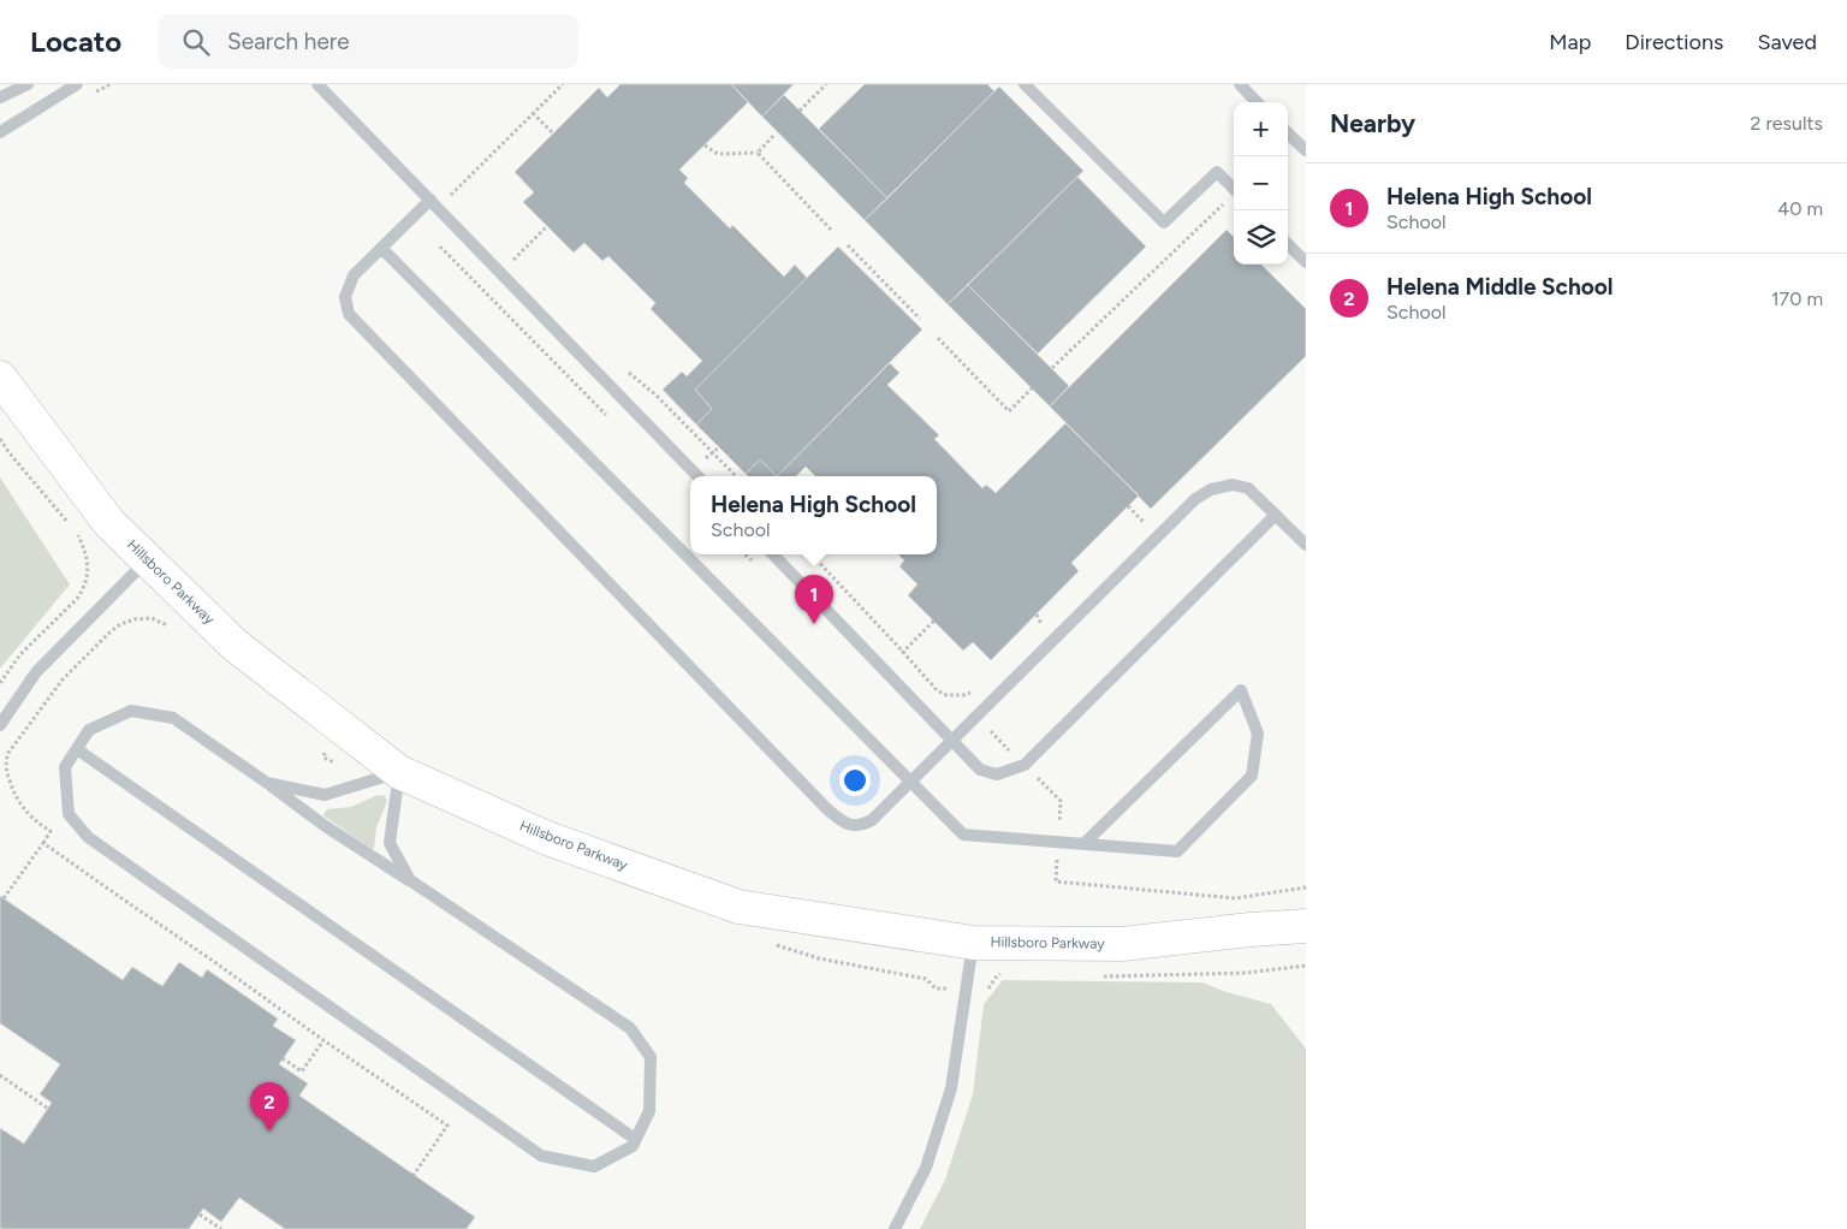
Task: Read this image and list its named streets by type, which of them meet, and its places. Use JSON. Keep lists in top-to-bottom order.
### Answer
{
  "streets": {
    "street": ["Hillsboro Parkway"]
  },
  "page": {
    "header": "Locato",
    "search": "Search here",
    "nav": ["Map", "Directions", "Saved"],
    "heading": ["Nearby", "2 results"],
    "map_buttons": ["+", "−"],
    "list": [
      {
        "mark": "1",
        "name": "Helena High School",
        "note": "School",
        "value": "40 m"
      },
      {
        "mark": "2",
        "name": "Helena Middle School",
        "note": "School",
        "value": "170 m"
      }
    ],
    "popup": ["Helena High School", "School"],
    "pins": ["1", "2"]
  }
}
